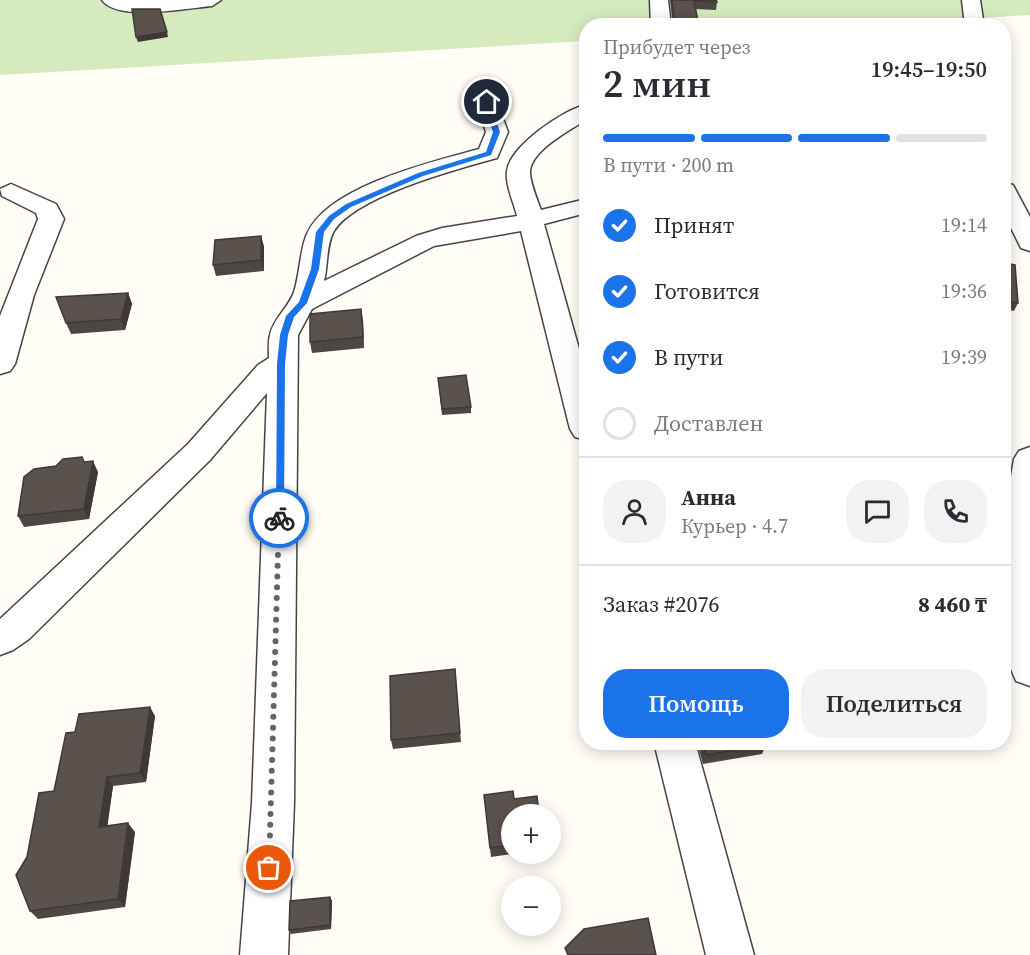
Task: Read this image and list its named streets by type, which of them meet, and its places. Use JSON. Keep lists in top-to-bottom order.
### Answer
{
  "page": {
    "heading": ["2 мин", "Прибудет через", "19:45–19:50"],
    "panel": [
      "Анна",
      "Курьер · 4.7",
      "Заказ #2076",
      "8 460 ₸"
    ],
    "bar": "В пути · 200 m",
    "list": [
      ["Принят", "19:14"],
      ["Готовится", "19:36"],
      ["В пути", "19:39"],
      "Доставлен"
    ],
    "buttons": ["Помощь", "Поделиться"],
    "map_buttons": ["+", "−"]
  }
}
